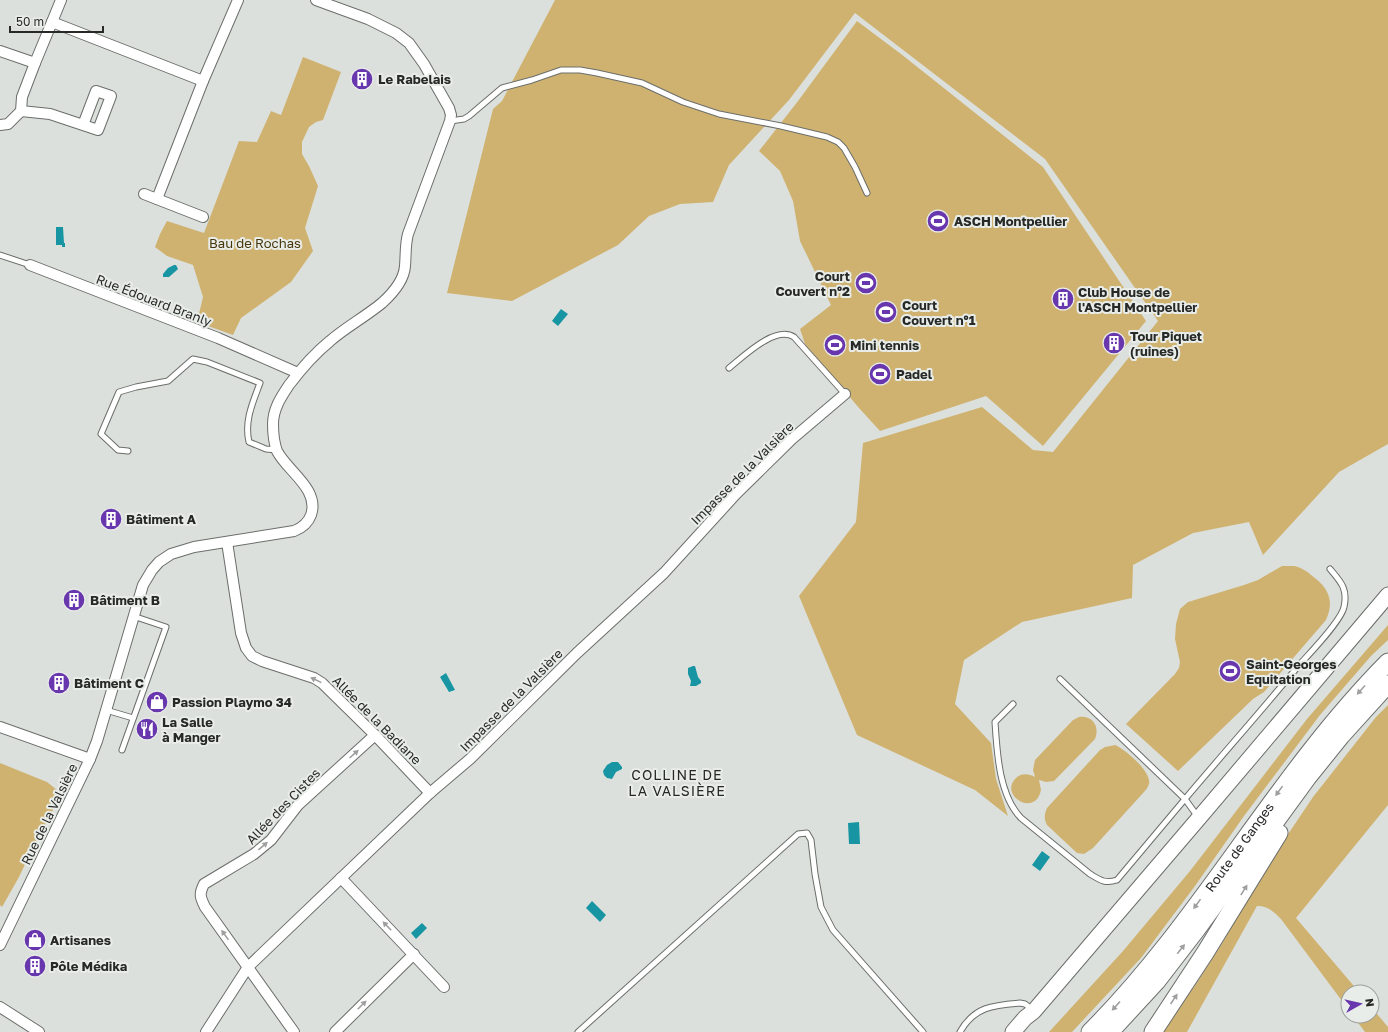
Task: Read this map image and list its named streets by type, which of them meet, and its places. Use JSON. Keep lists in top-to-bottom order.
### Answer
{
  "streets": {
    "main road": ["Route de Ganges"],
    "street": [
      "Rue Édouard Branly",
      "Impasse de la Valsière",
      "Allée de la Badiane",
      "Allée des Cistes",
      "Rue de la Valsière"
    ]
  },
  "crossings": [
    ["Impasse de la Valsière", "Allée de la Badiane"],
    ["Impasse de la Valsière", "Allée des Cistes"],
    ["Allée de la Badiane", "Allée des Cistes"]
  ],
  "one_way": ["Allée de la Badiane", "Allée des Cistes"],
  "districts": ["COLLINE DE LA VALSIÈRE"],
  "parks": ["Bau de Rochas"],
  "places": {
    "building": [
      "Le Rabelais",
      "Club House de l'ASCH Montpellier",
      "Tour Piquet (ruines)",
      "Bâtiment A",
      "Bâtiment B",
      "Bâtiment C",
      "Pôle Médika"
    ],
    "sports": [
      "ASCH Montpellier",
      "Court Couvert n°2",
      "Court Couvert n°1",
      "Mini tennis",
      "Padel",
      "Saint-Georges Equitation"
    ],
    "shop": ["Passion Playmo 34", "Artisanes"],
    "restaurant": ["La Salle à Manger"]
  },
  "scale_bar": "50 m",
  "north": "right"
}
